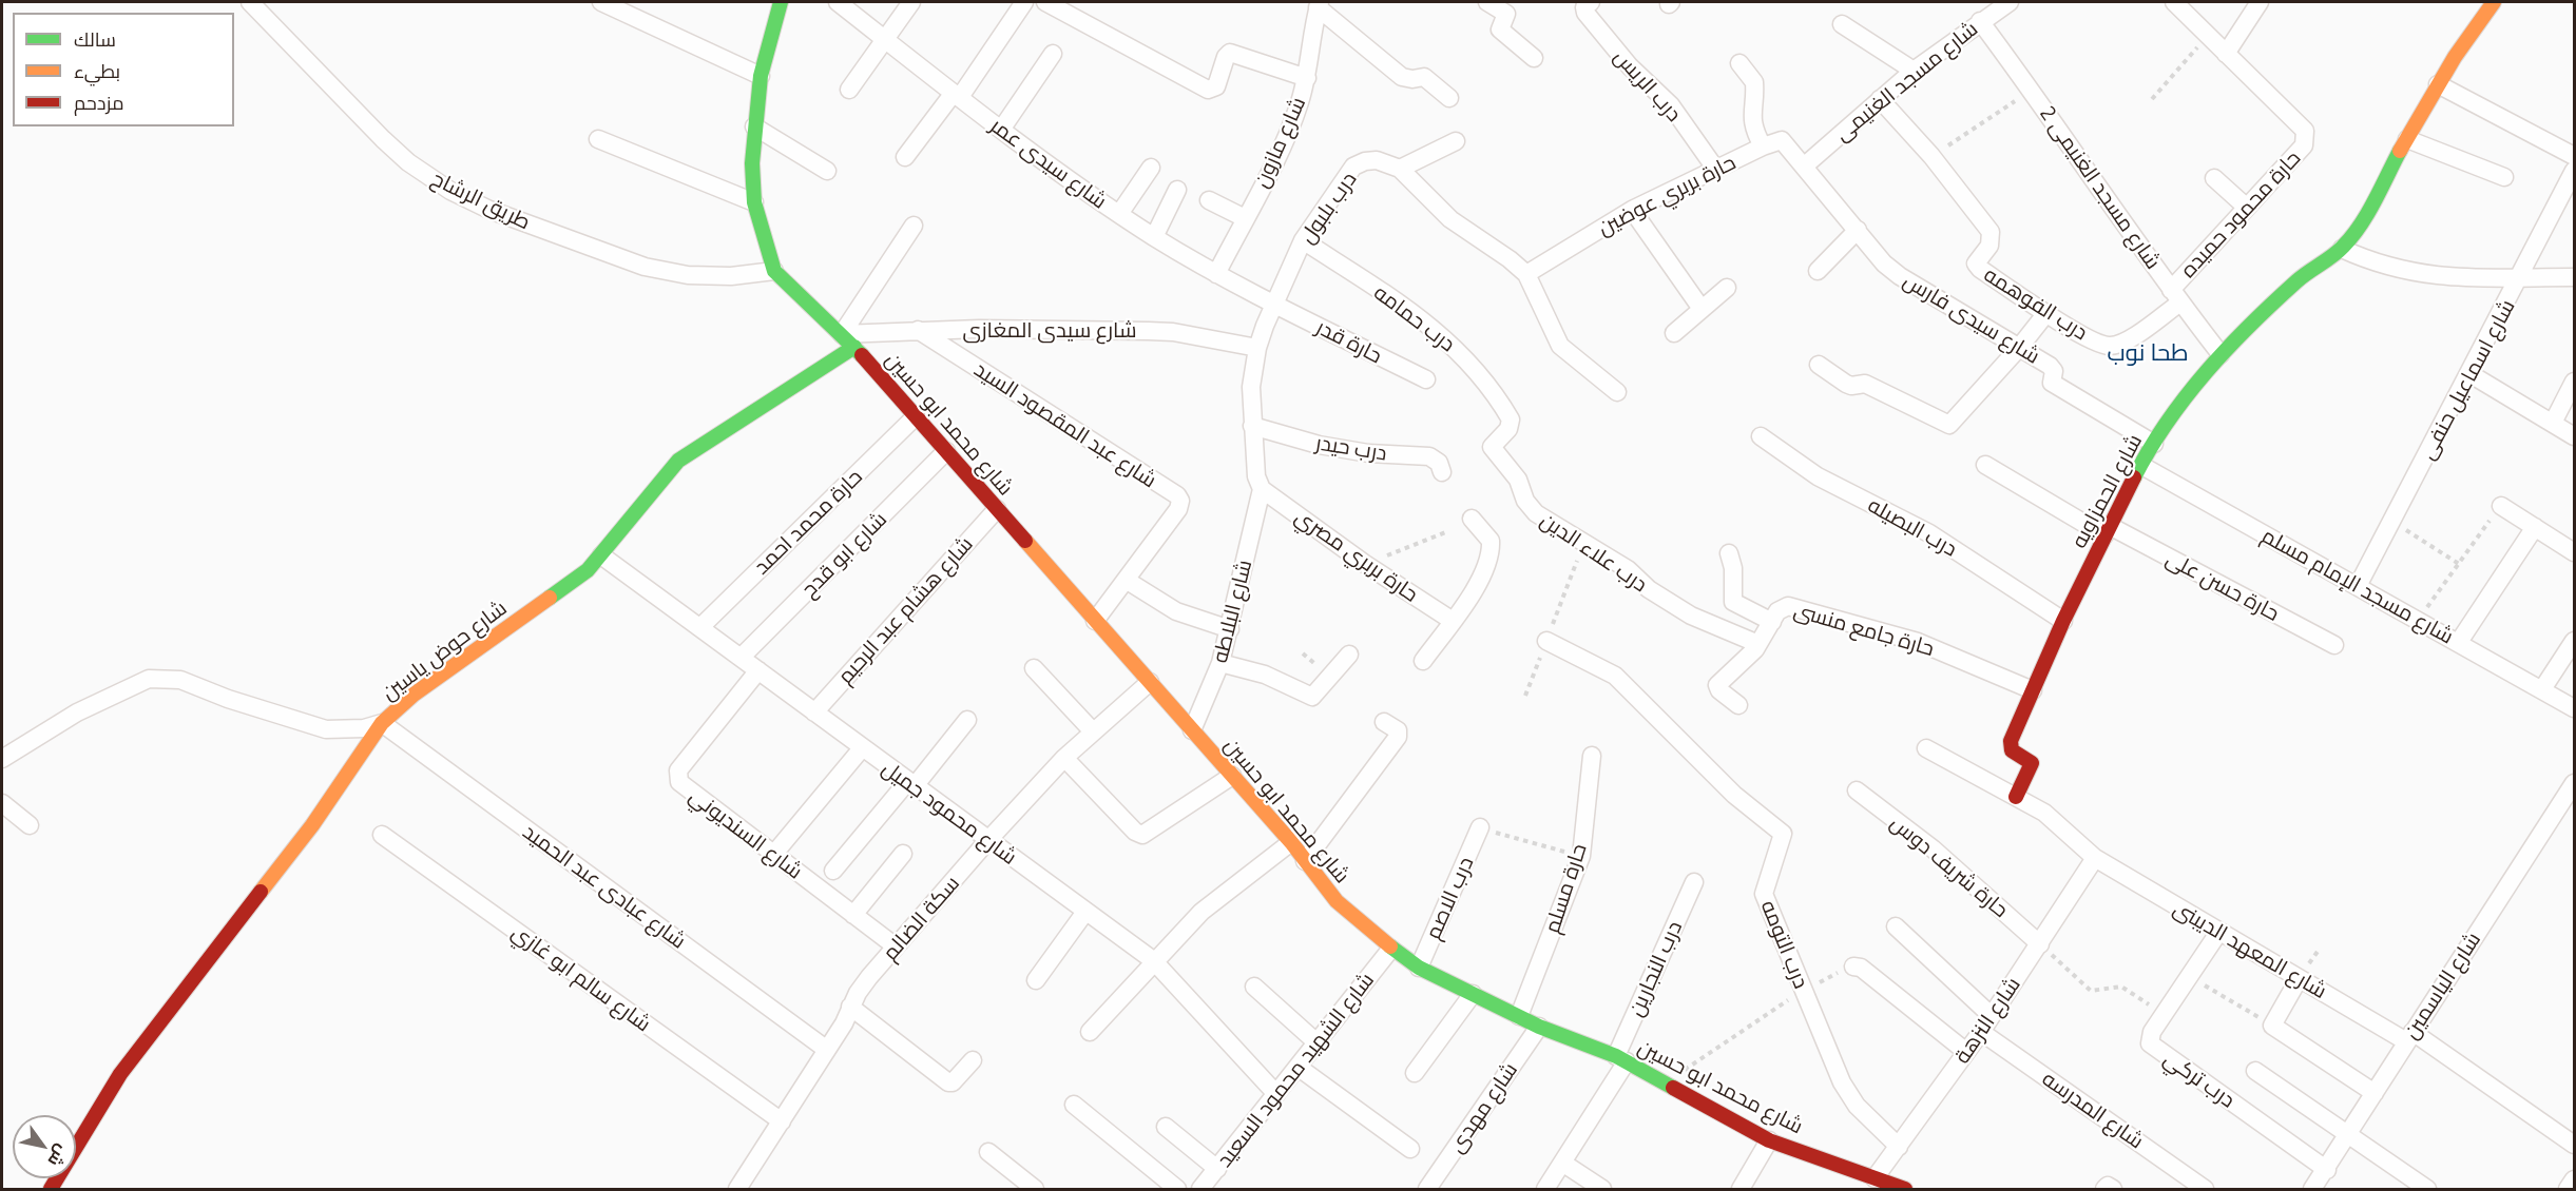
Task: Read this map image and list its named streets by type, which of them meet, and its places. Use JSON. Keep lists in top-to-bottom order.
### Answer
{
  "streets": {
    "street": [
      "شارع مسجد الغنيمى",
      "درب الريس",
      "شارع مازون",
      "شارع سيدى عمر",
      "شارع مسجد الغنيمى 2",
      "حارة بربري عوضين",
      "طريق الرشاح",
      "درب بلبول",
      "حارة محمود حميده",
      "درب الفوهمه",
      "درب حمامه",
      "شارع سيدى فارس",
      "شارع سيدى المغازى",
      "حارة قدر",
      "شارع اسماعيل حنفى",
      "شارع محمد ابو حسين",
      "شارع عبد المقصود السيد",
      "درب حيدر",
      "شارع الحمزاويه",
      "حارة محمد احمد",
      "درب البصيله",
      "درب علاء الدين",
      "شارع ابو قدح",
      "حارة بربري مصري",
      "حارة حسن على",
      "شارع مسجد الإمام مسلم",
      "شارع هشام عبد الرحيم",
      "شارع البلاطه",
      "حارة جامع منسى",
      "شارع حوض ياسين",
      "شارع محمود جميل",
      "شارع السنديوني",
      "حارة شريف دوس",
      "شارع عبادى عبد الحميد",
      "حارة مسلم",
      "درب الاصم",
      "سكة الضالم",
      "درب التومه",
      "شارع المعهد الديبنى",
      "درب النجارين",
      "شارع سالم ابو غازي",
      "شارع الياسمين",
      "شارع النزهة",
      "شارع الشهيد محمود السعيد",
      "درب تركي",
      "شارع مهدى",
      "شارع المدرسه"
    ]
  },
  "crossings": [
    ["شارع مسجد الغنيمى", "شارع مسجد الغنيمى 2"],
    ["شارع مسجد الغنيمى", "درب الفوهمه"],
    ["شارع مسجد الغنيمى", "شارع سيدى فارس"],
    ["درب الريس", "حارة بربري عوضين"],
    ["شارع مازون", "شارع سيدى عمر"],
    ["شارع سيدى عمر", "درب بلبول"],
    ["شارع سيدى عمر", "حارة قدر"],
    ["شارع مسجد الغنيمى 2", "حارة محمود حميده"],
    ["شارع مسجد الغنيمى 2", "درب الفوهمه"],
    ["شارع مسجد الغنيمى 2", "شارع الحمزاويه"],
    ["طريق الرشاح", "شارع محمد ابو حسين"],
    ["درب بلبول", "درب حمامه"],
    ["درب بلبول", "شارع سيدى المغازى"],
    ["درب بلبول", "حارة قدر"],
    ["درب بلبول", "درب حيدر"],
    ["درب بلبول", "حارة بربري مصري"],
    ["درب بلبول", "شارع البلاطه"],
    ["حارة محمود حميده", "درب الفوهمه"],
    ["درب حمامه", "درب علاء الدين"],
    ["شارع سيدى فارس", "شارع الحمزاويه"],
    ["شارع سيدى المغازى", "شارع محمد ابو حسين"],
    ["شارع سيدى المغازى", "شارع عبد المقصود السيد"],
    ["شارع سيدى المغازى", "شارع حوض ياسين"],
    ["شارع اسماعيل حنفى", "شارع مسجد الإمام مسلم"],
    ["شارع محمد ابو حسين", "حارة محمد احمد"],
    ["شارع محمد ابو حسين", "شارع ابو قدح"],
    ["شارع محمد ابو حسين", "شارع هشام عبد الرحيم"],
    ["شارع محمد ابو حسين", "شارع البلاطه"],
    ["شارع محمد ابو حسين", "شارع حوض ياسين"],
    ["شارع محمد ابو حسين", "حارة مسلم"],
    ["شارع محمد ابو حسين", "درب الاصم"],
    ["شارع محمد ابو حسين", "سكة الضالم"],
    ["شارع محمد ابو حسين", "درب النجارين"],
    ["شارع محمد ابو حسين", "شارع النزهة"],
    ["شارع محمد ابو حسين", "شارع الشهيد محمود السعيد"],
    ["شارع محمد ابو حسين", "شارع مهدى"],
    ["شارع الحمزاويه", "درب البصيله"],
    ["شارع الحمزاويه", "حارة حسن على"],
    ["شارع الحمزاويه", "شارع مسجد الإمام مسلم"],
    ["شارع الحمزاويه", "حارة جامع منسى"],
    ["شارع الحمزاويه", "شارع المعهد الديبنى"],
    ["حارة محمد احمد", "شارع محمود جميل"],
    ["درب علاء الدين", "حارة جامع منسى"],
    ["شارع ابو قدح", "شارع محمود جميل"],
    ["حارة بربري مصري", "شارع البلاطه"],
    ["شارع هشام عبد الرحيم", "شارع محمود جميل"],
    ["شارع حوض ياسين", "شارع محمود جميل"],
    ["شارع حوض ياسين", "شارع عبادى عبد الحميد"],
    ["شارع محمود جميل", "شارع السنديوني"],
    ["شارع محمود جميل", "سكة الضالم"],
    ["شارع محمود جميل", "شارع الشهيد محمود السعيد"],
    ["شارع السنديوني", "سكة الضالم"],
    ["حارة شريف دوس", "شارع النزهة"],
    ["شارع عبادى عبد الحميد", "سكة الضالم"],
    ["سكة الضالم", "شارع سالم ابو غازي"],
    ["درب التومه", "شارع النزهة"],
    ["شارع المعهد الديبنى", "شارع الياسمين"],
    ["شارع المعهد الديبنى", "شارع النزهة"],
    ["شارع المعهد الديبنى", "درب تركي"],
    ["شارع الياسمين", "درب تركي"],
    ["شارع النزهة", "شارع المدرسه"]
  ],
  "districts": ["طحا نوب"],
  "legend": ["سالك", "بطيء", "مزدحم"],
  "north": "bottom right"
}
